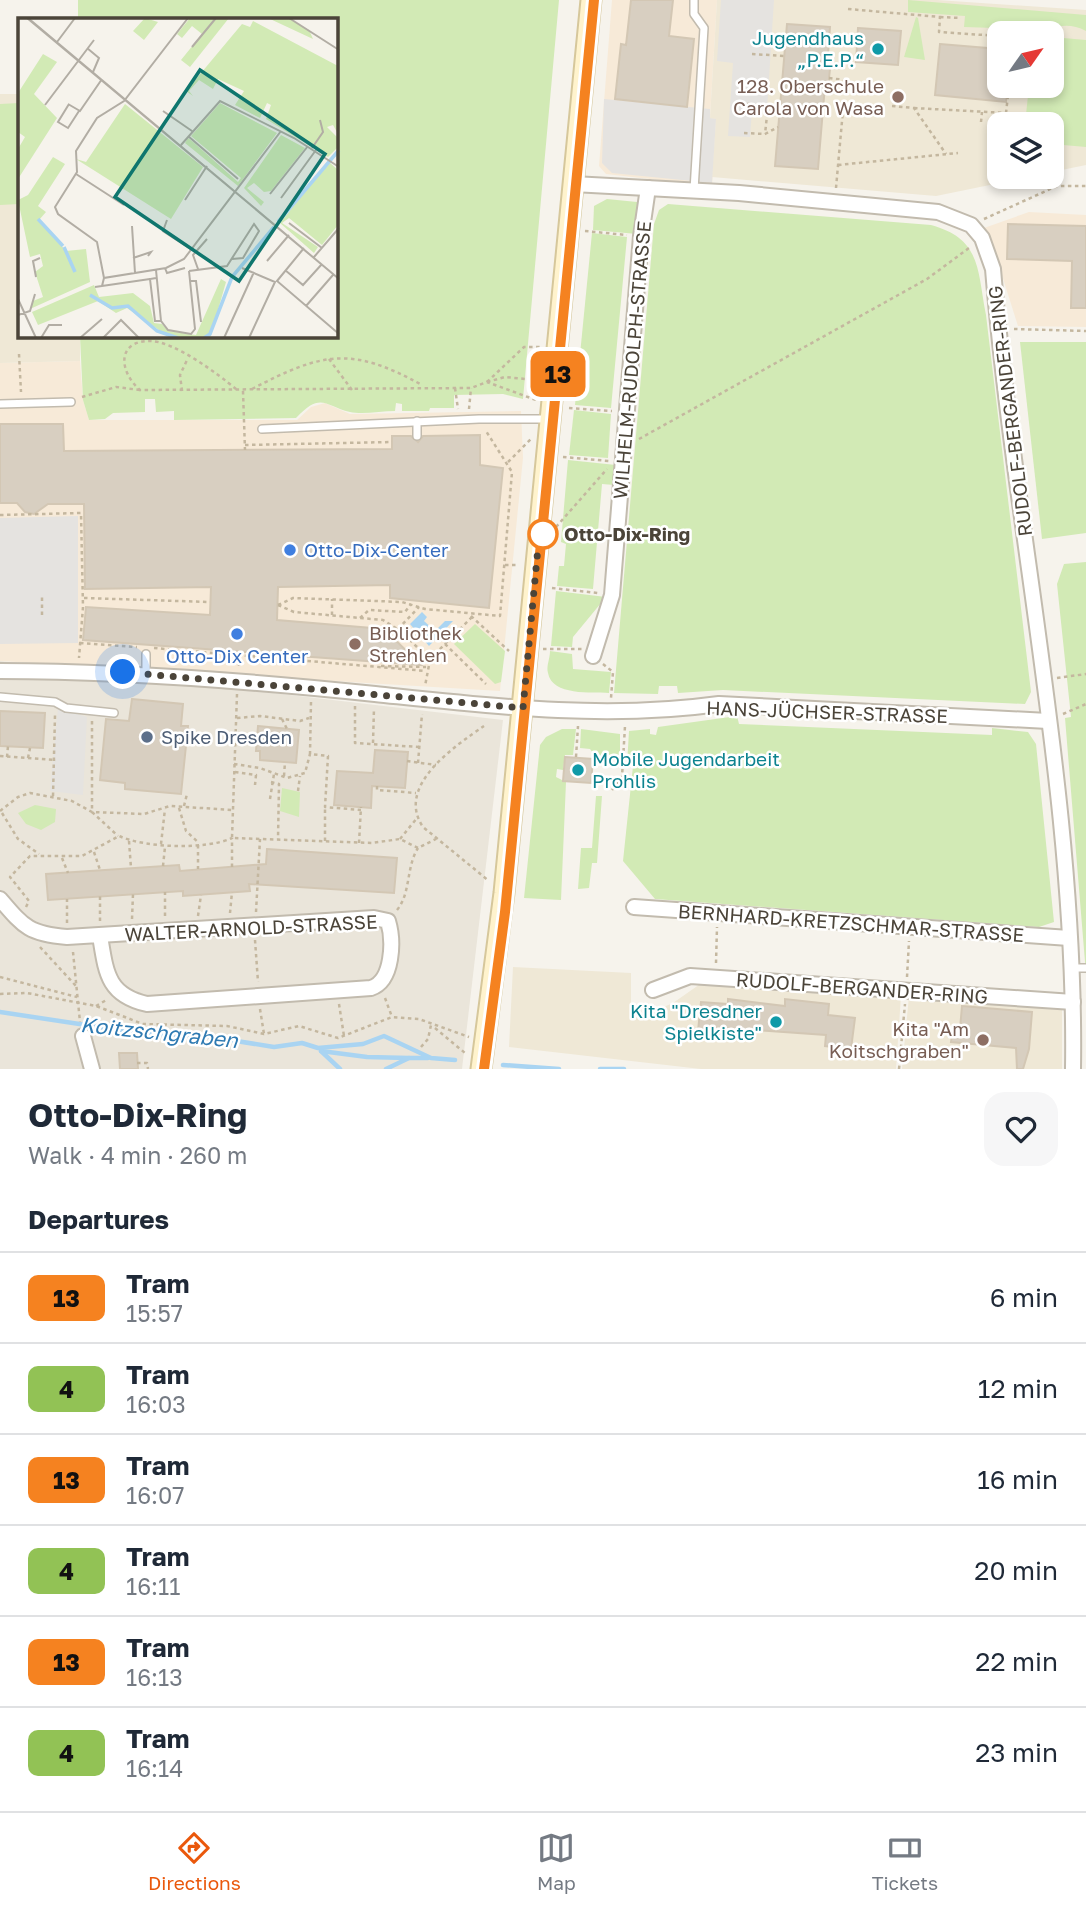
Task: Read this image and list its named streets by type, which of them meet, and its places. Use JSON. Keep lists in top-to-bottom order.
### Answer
{
  "streets": {
    "street": [
      "WILHELM-RUDOLPH-STRASSE",
      "RUDOLF-BERGANDER-RING",
      "HANS-JÜCHSER-STRASSE",
      "BERNHARD-KRETZSCHMAR-STRASSE",
      "WALTER-ARNOLD-STRASSE"
    ]
  },
  "crossings": [
    ["WILHELM-RUDOLPH-STRASSE", "RUDOLF-BERGANDER-RING"],
    ["RUDOLF-BERGANDER-RING", "HANS-JÜCHSER-STRASSE"],
    ["RUDOLF-BERGANDER-RING", "BERNHARD-KRETZSCHMAR-STRASSE"]
  ],
  "water": ["Koitzschgraben"],
  "places": [
    "Jugendhaus „P.E.P.“",
    "128. Oberschule Carola von Wasa",
    "Otto-Dix-Ring",
    "Otto-Dix-Center",
    "Otto-Dix Center",
    "Bibliothek Strehlen",
    "Spike Dresden",
    "Mobile Jugendarbeit Prohlis",
    "Kita \"Dresdner Spielkiste\"",
    "Kita \"Am Koitschgraben\""
  ],
  "lines": ["tram line 13"],
  "north": "top right",
  "page": {
    "on_map": "13",
    "heading": [
      ["Otto-Dix-Ring", "Walk · 4 min · 260 m"],
      "Departures"
    ],
    "list": [
      {
        "mark": "13",
        "name": "Tram",
        "note": "15:57",
        "value": "6 min"
      },
      {
        "mark": "4",
        "name": "Tram",
        "note": "16:03",
        "value": "12 min"
      },
      {
        "mark": "13",
        "name": "Tram",
        "note": "16:07",
        "value": "16 min"
      },
      {
        "mark": "4",
        "name": "Tram",
        "note": "16:11",
        "value": "20 min"
      },
      {
        "mark": "13",
        "name": "Tram",
        "note": "16:13",
        "value": "22 min"
      },
      {
        "mark": "4",
        "name": "Tram",
        "note": "16:14",
        "value": "23 min"
      }
    ],
    "tabs": ["Directions", "Map", "Tickets"]
  }
}
